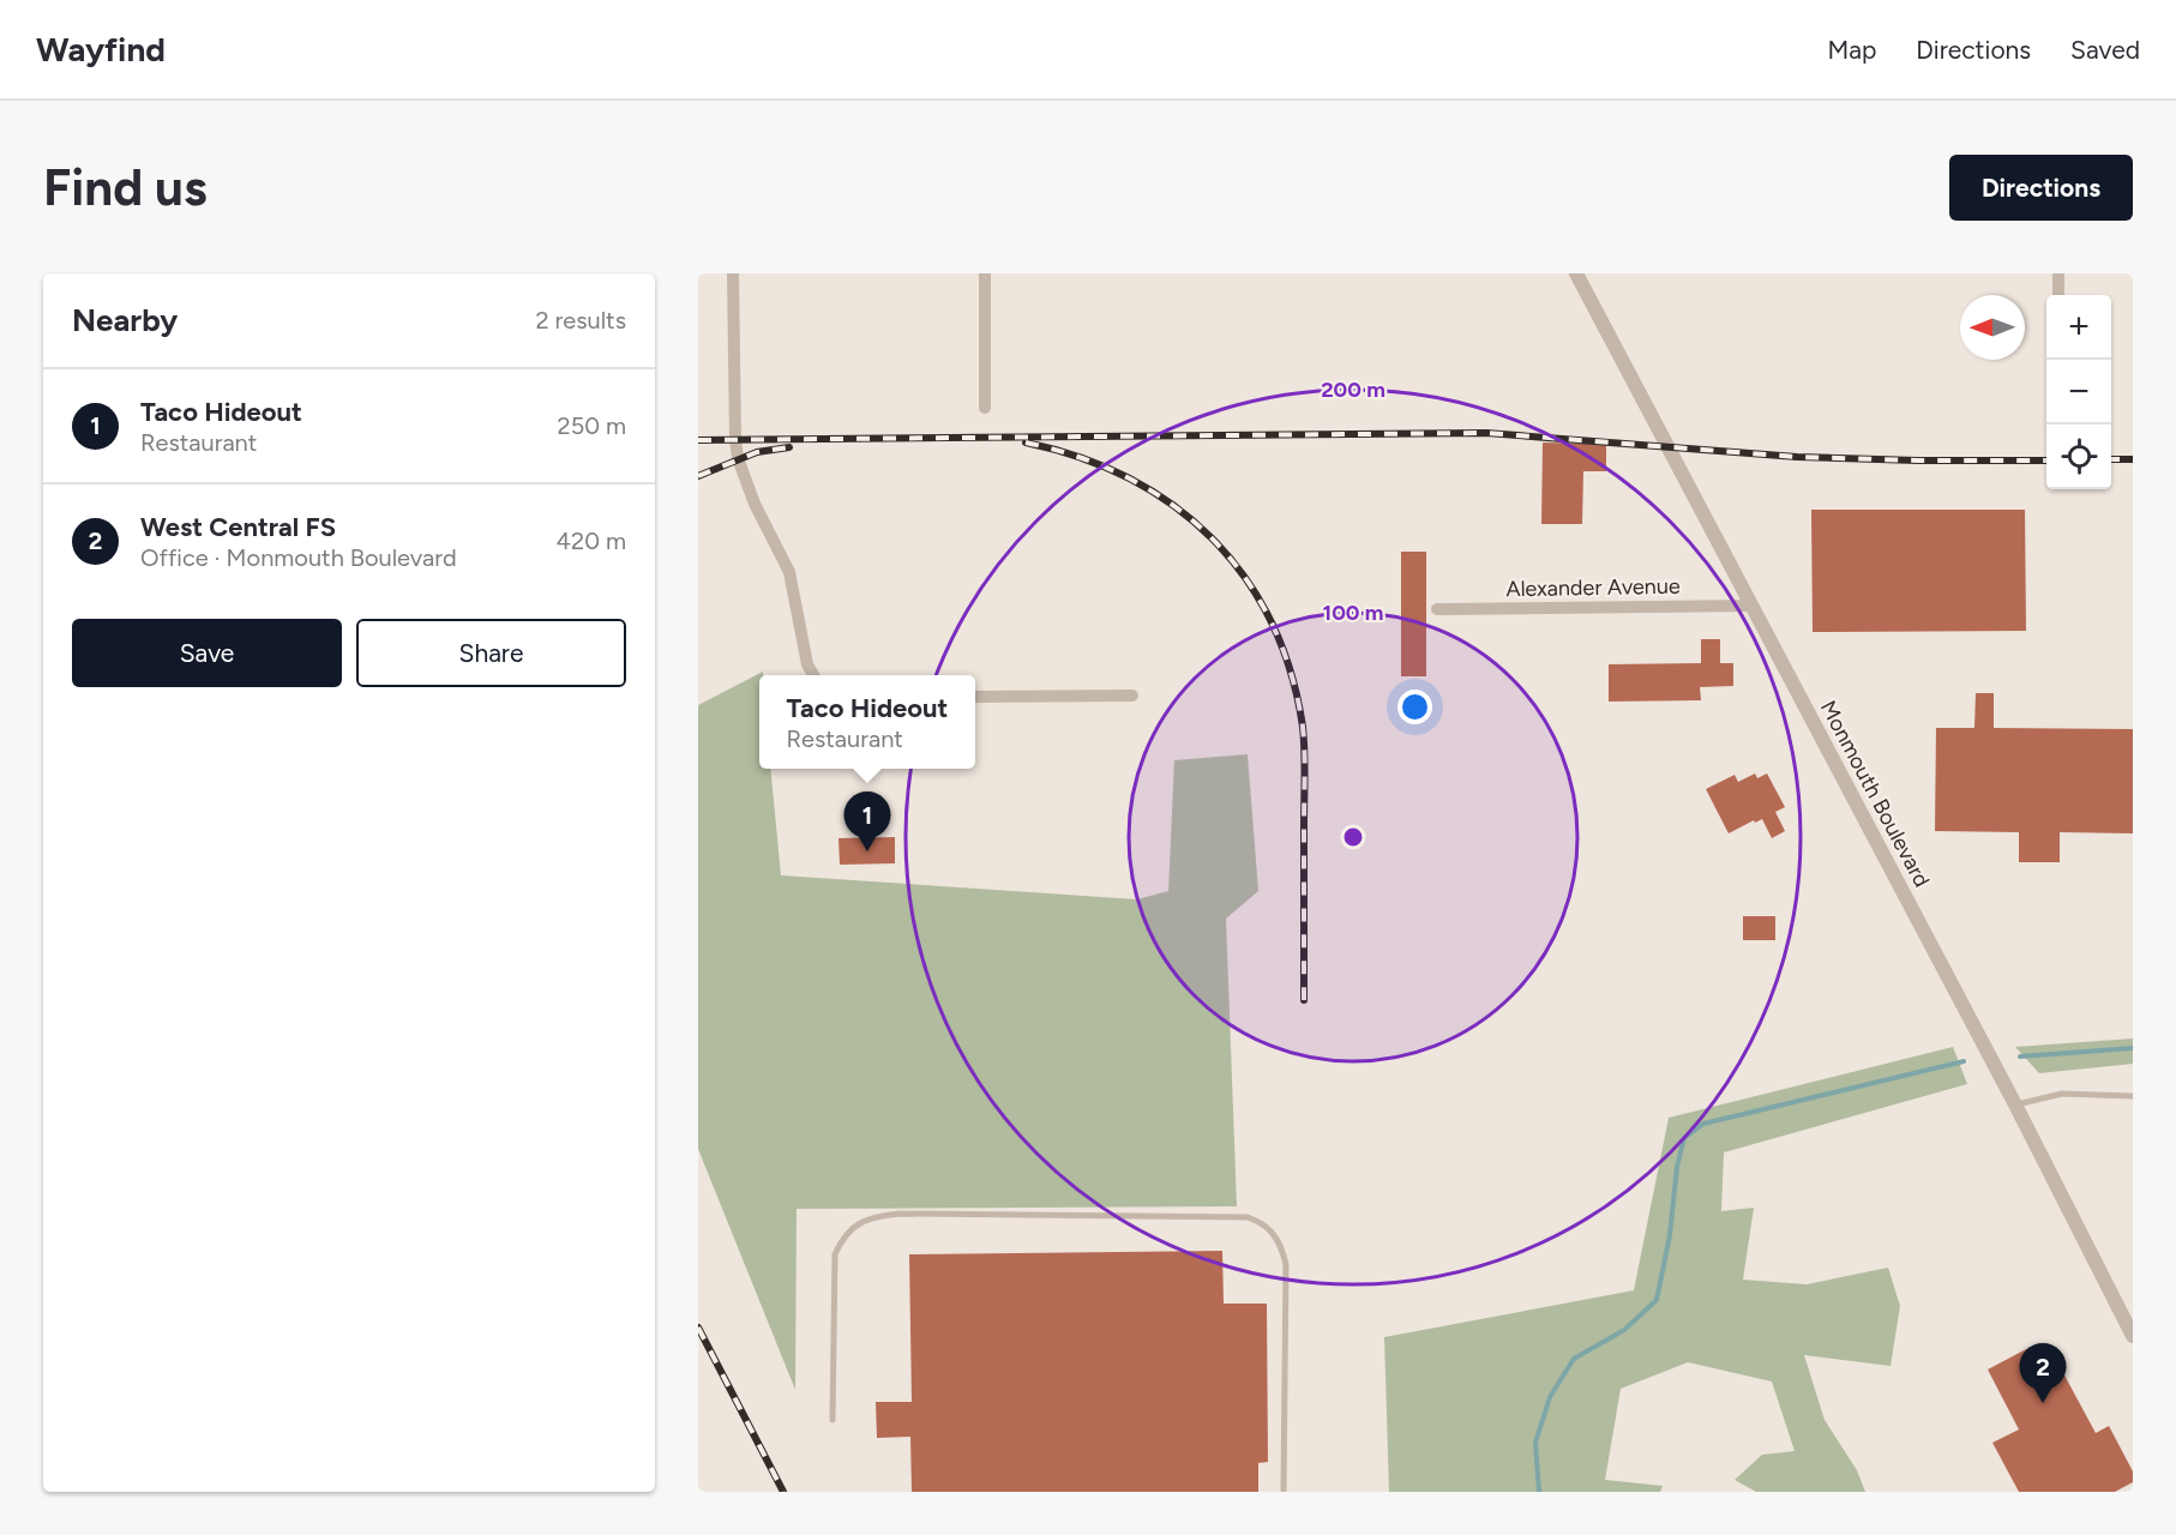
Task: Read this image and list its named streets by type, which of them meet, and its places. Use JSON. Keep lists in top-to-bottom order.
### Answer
{
  "streets": {
    "street": ["Alexander Avenue", "Monmouth Boulevard"]
  },
  "crossings": [
    ["Alexander Avenue", "Monmouth Boulevard"]
  ],
  "north": "left",
  "page": {
    "header": "Wayfind",
    "nav": ["Map", "Directions", "Saved"],
    "buttons": [
      "Directions",
      ["Save", "Share"]
    ],
    "title": "Find us",
    "heading": ["Nearby", "2 results"],
    "map_buttons": ["+", "−"],
    "list": [
      {
        "mark": "1",
        "name": "Taco Hideout",
        "note": "Restaurant",
        "value": "250 m"
      },
      {
        "mark": "2",
        "name": "West Central FS",
        "note": "Office · Monmouth Boulevard",
        "value": "420 m"
      }
    ],
    "popup": ["Taco Hideout", "Restaurant"],
    "pins": ["1", "2"]
  },
  "rings": ["200 m", "100 m"]
}
